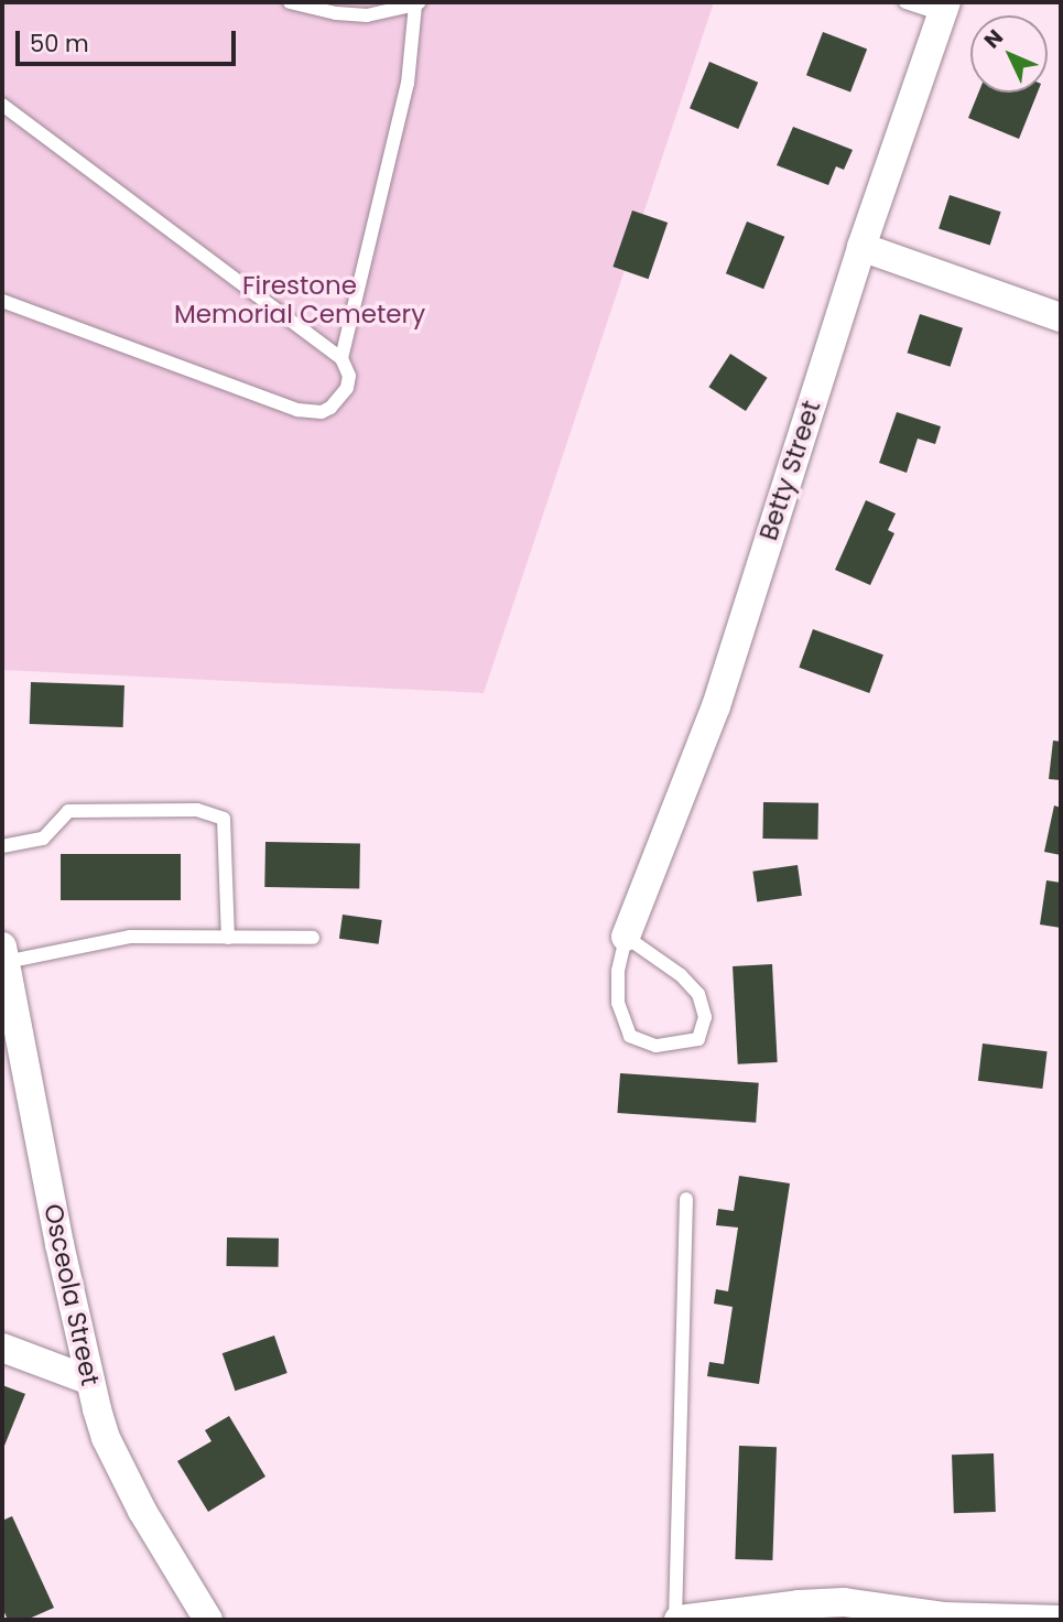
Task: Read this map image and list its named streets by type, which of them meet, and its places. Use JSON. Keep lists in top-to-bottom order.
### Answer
{
  "streets": {
    "street": ["Betty Street", "Osceola Street"]
  },
  "parks": ["Firestone Memorial Cemetery"],
  "scale_bar": "50 m",
  "north": "top left"
}
